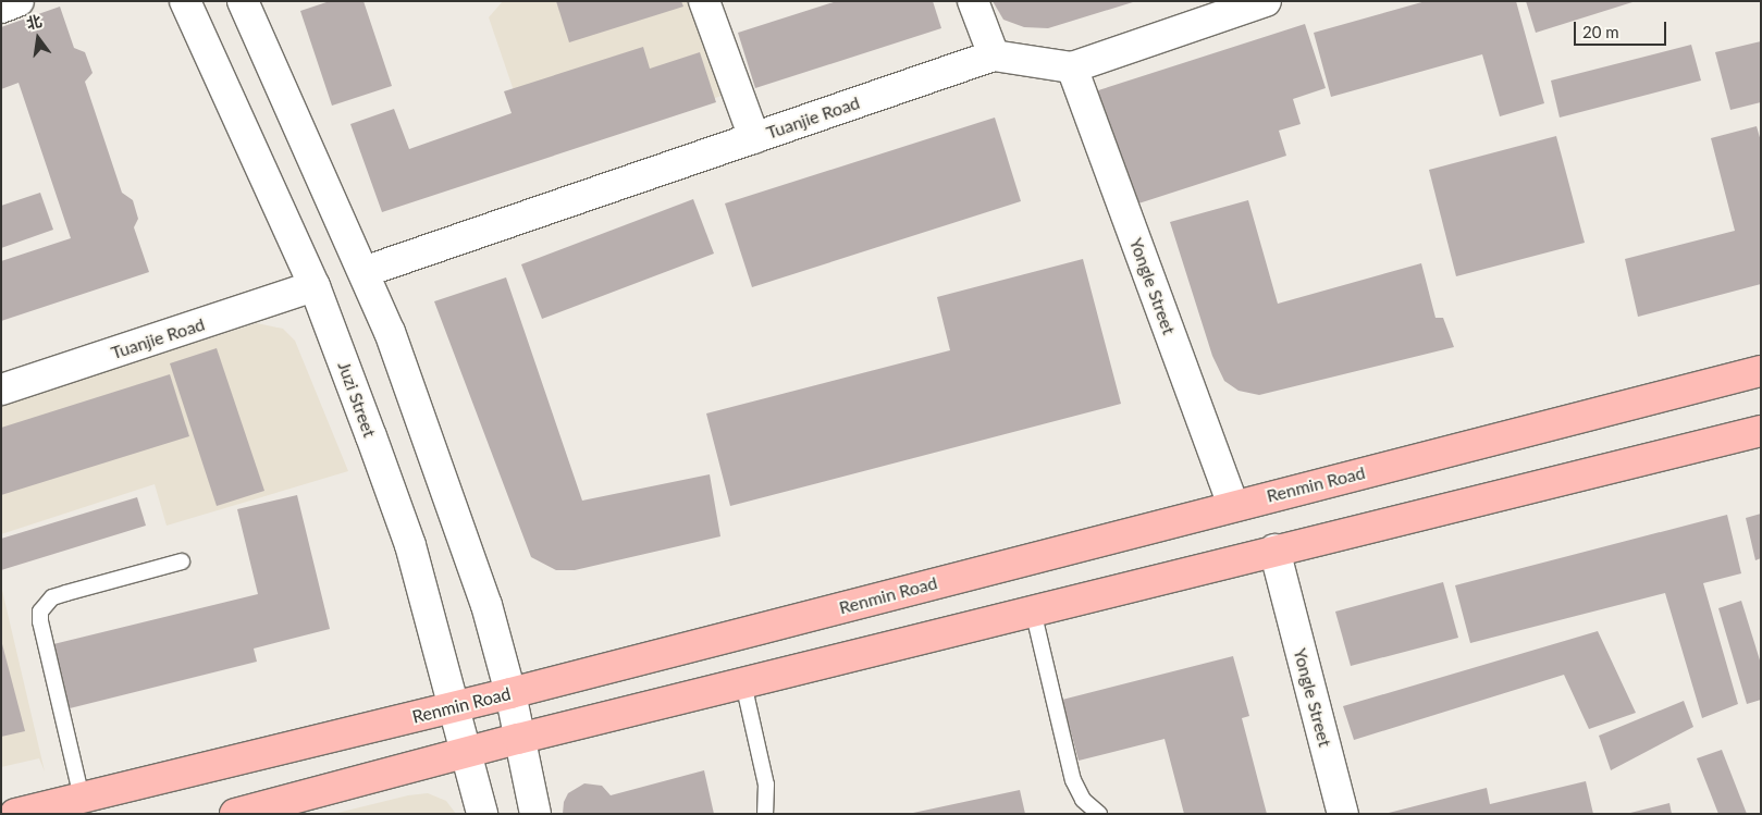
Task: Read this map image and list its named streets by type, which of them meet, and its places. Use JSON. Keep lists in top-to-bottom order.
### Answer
{
  "streets": {
    "main road": ["Renmin Road"],
    "street": ["Tuanjie Road", "Yongle Street", "Juzi Street"]
  },
  "crossings": [
    ["Tuanjie Road", "Yongle Street"],
    ["Tuanjie Road", "Juzi Street"],
    ["Yongle Street", "Renmin Road"],
    ["Juzi Street", "Renmin Road"]
  ],
  "scale_bar": "20 m",
  "north": "top"
}
